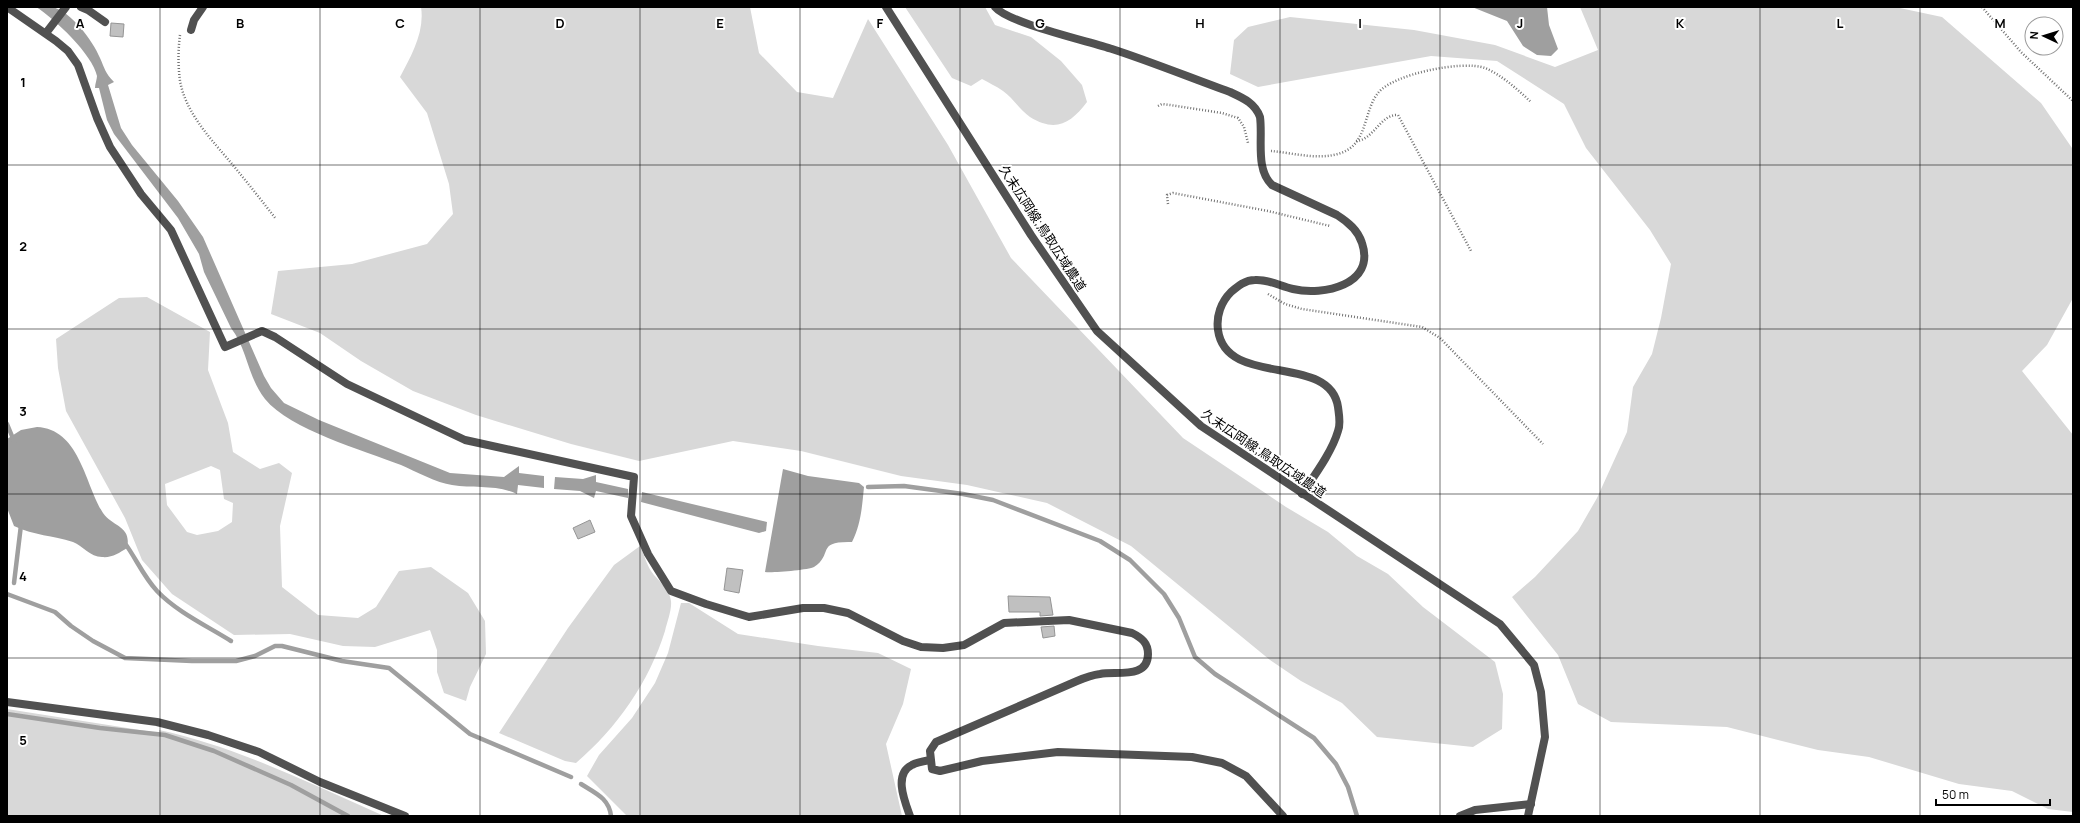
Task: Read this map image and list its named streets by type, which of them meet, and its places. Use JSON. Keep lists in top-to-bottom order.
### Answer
{
  "streets": {
    "street": ["久末広岡線;鳥取広域農道"]
  },
  "scale_bar": "50 m",
  "north": "left",
  "grid": {
    "columns": [
      "A",
      "B",
      "C",
      "D",
      "E",
      "F",
      "G",
      "H",
      "I",
      "J",
      "K",
      "L",
      "M"
    ],
    "rows": [
      "1",
      "2",
      "3",
      "4",
      "5"
    ]
  }
}
